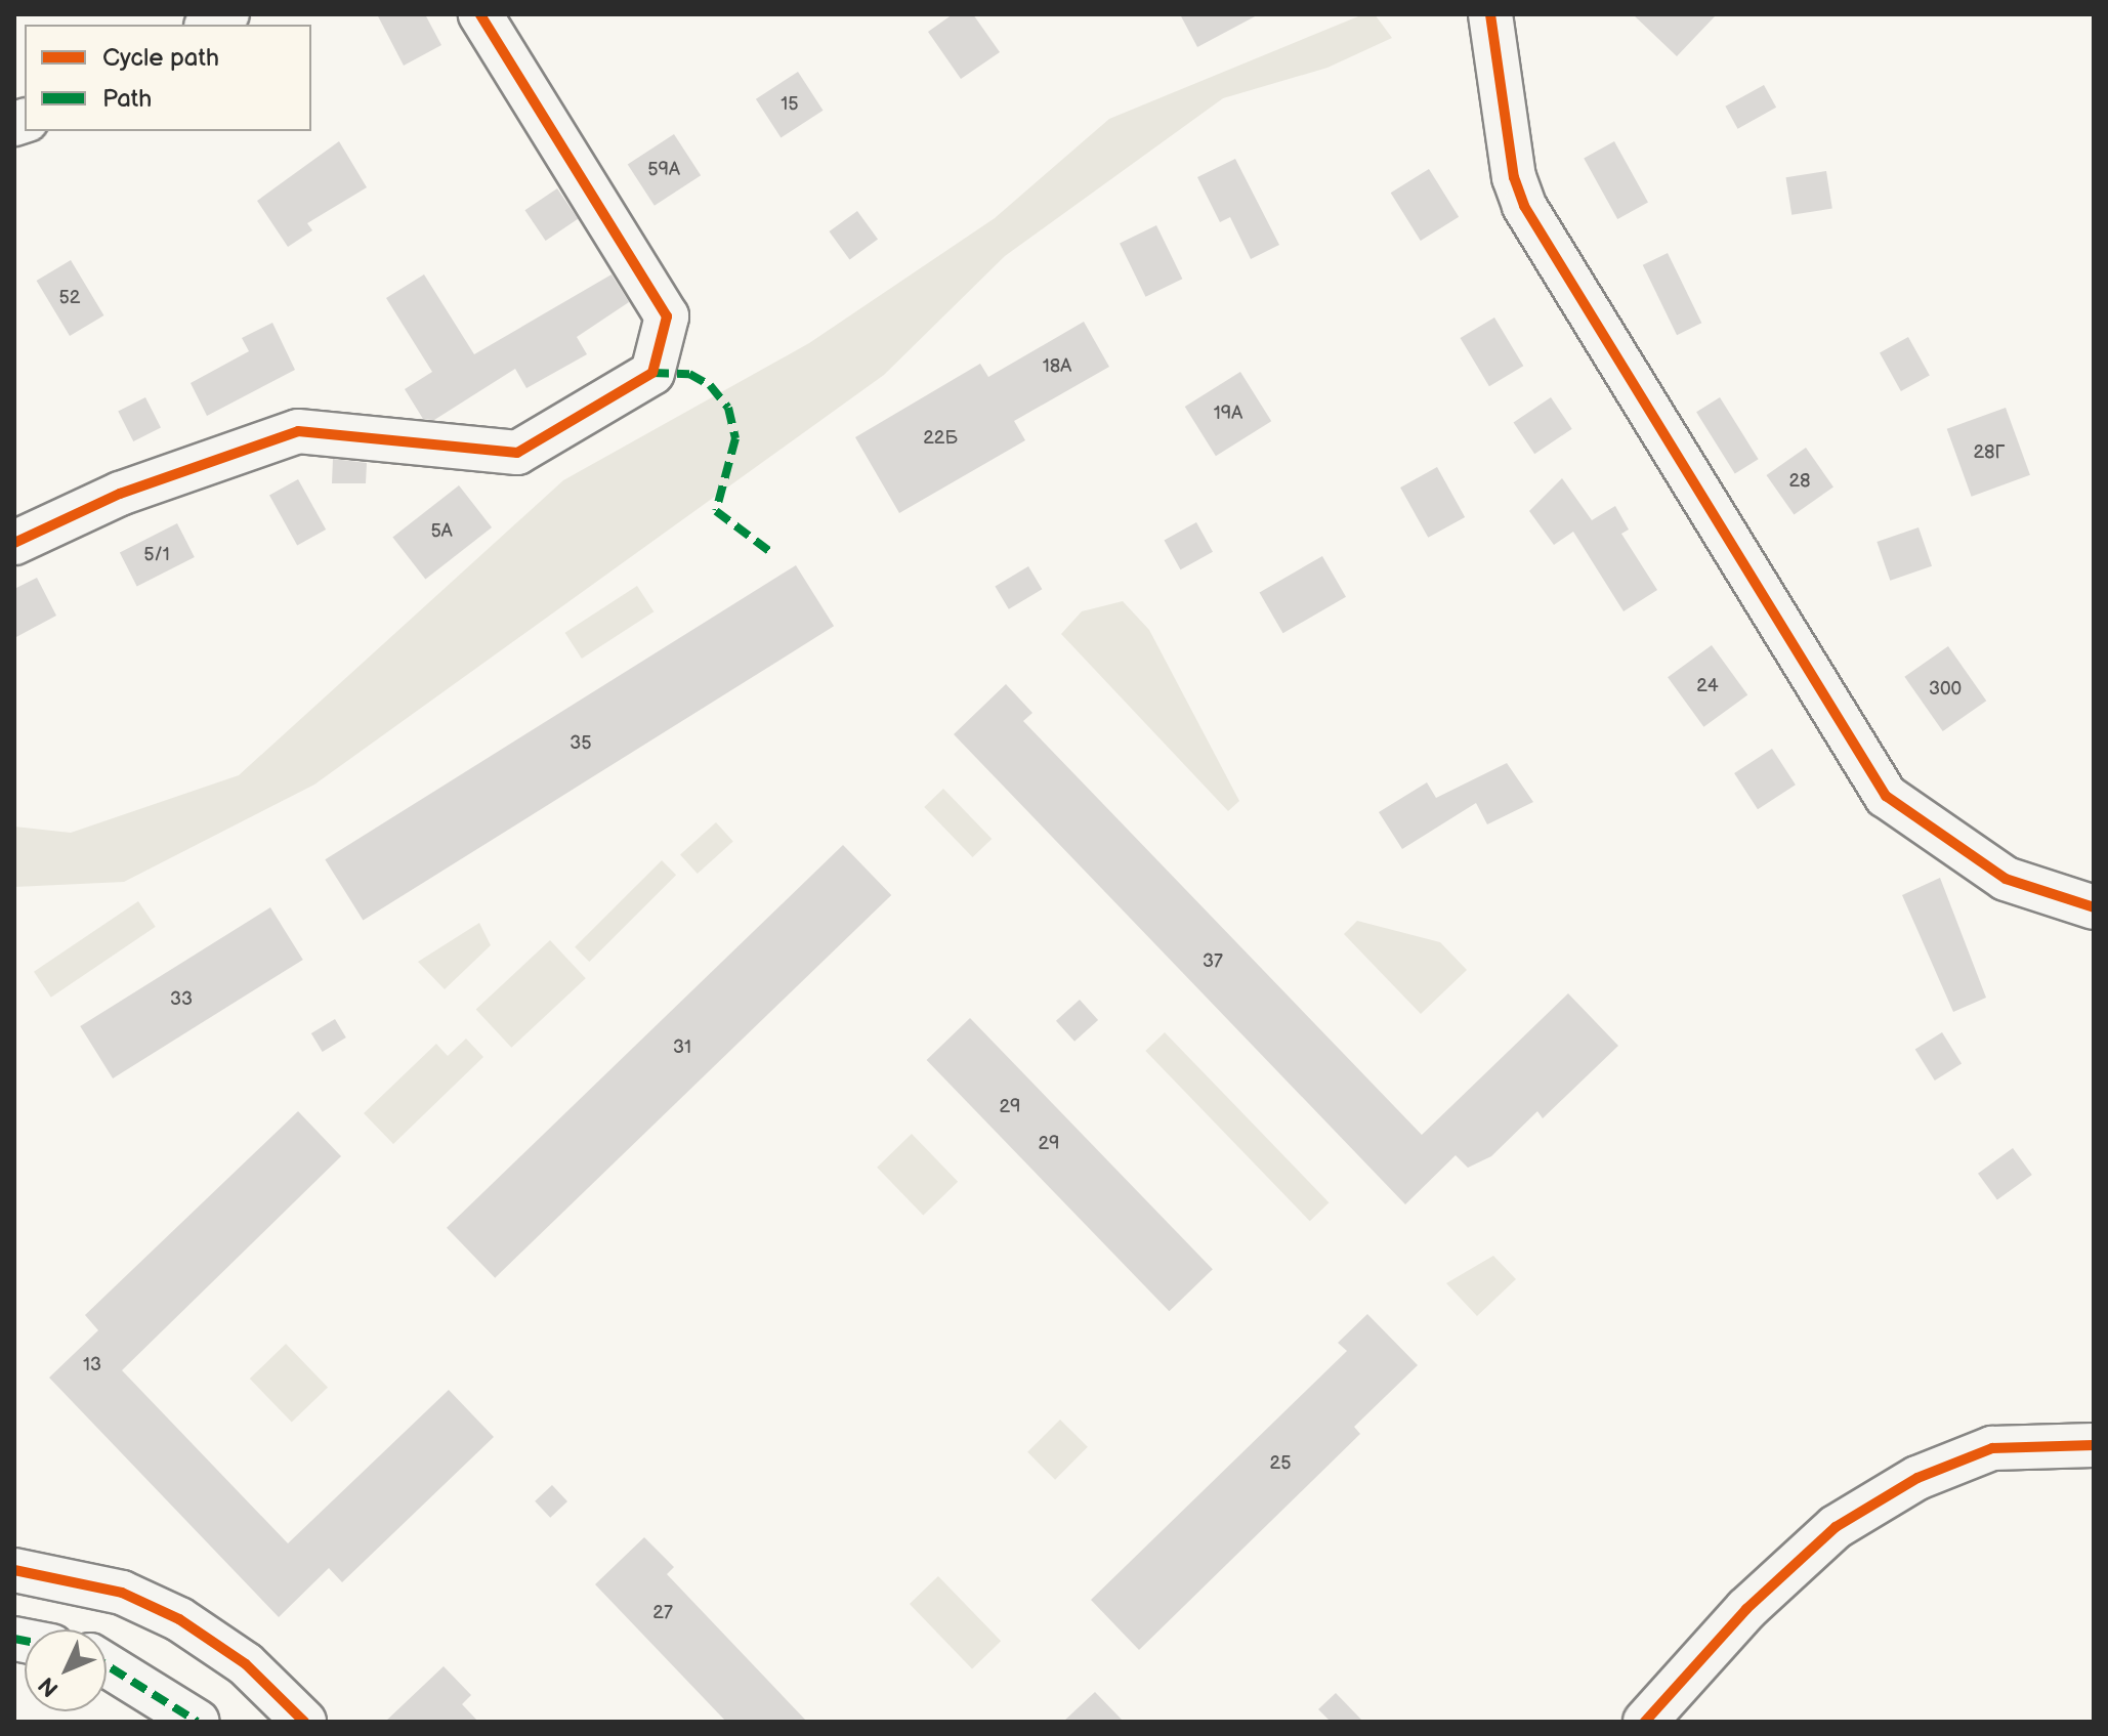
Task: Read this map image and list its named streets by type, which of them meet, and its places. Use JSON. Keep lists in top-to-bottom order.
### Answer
{
  "house_numbers": [
    "15",
    "59А",
    "52",
    "18А",
    "19А",
    "22Б",
    "28Г",
    "28",
    "5А",
    "5/1",
    "24",
    "300",
    "35",
    "37",
    "33",
    "31",
    "29",
    "29",
    "13",
    "25",
    "27"
  ],
  "legend": ["Cycle path", "Path"],
  "north": "bottom left"
}
